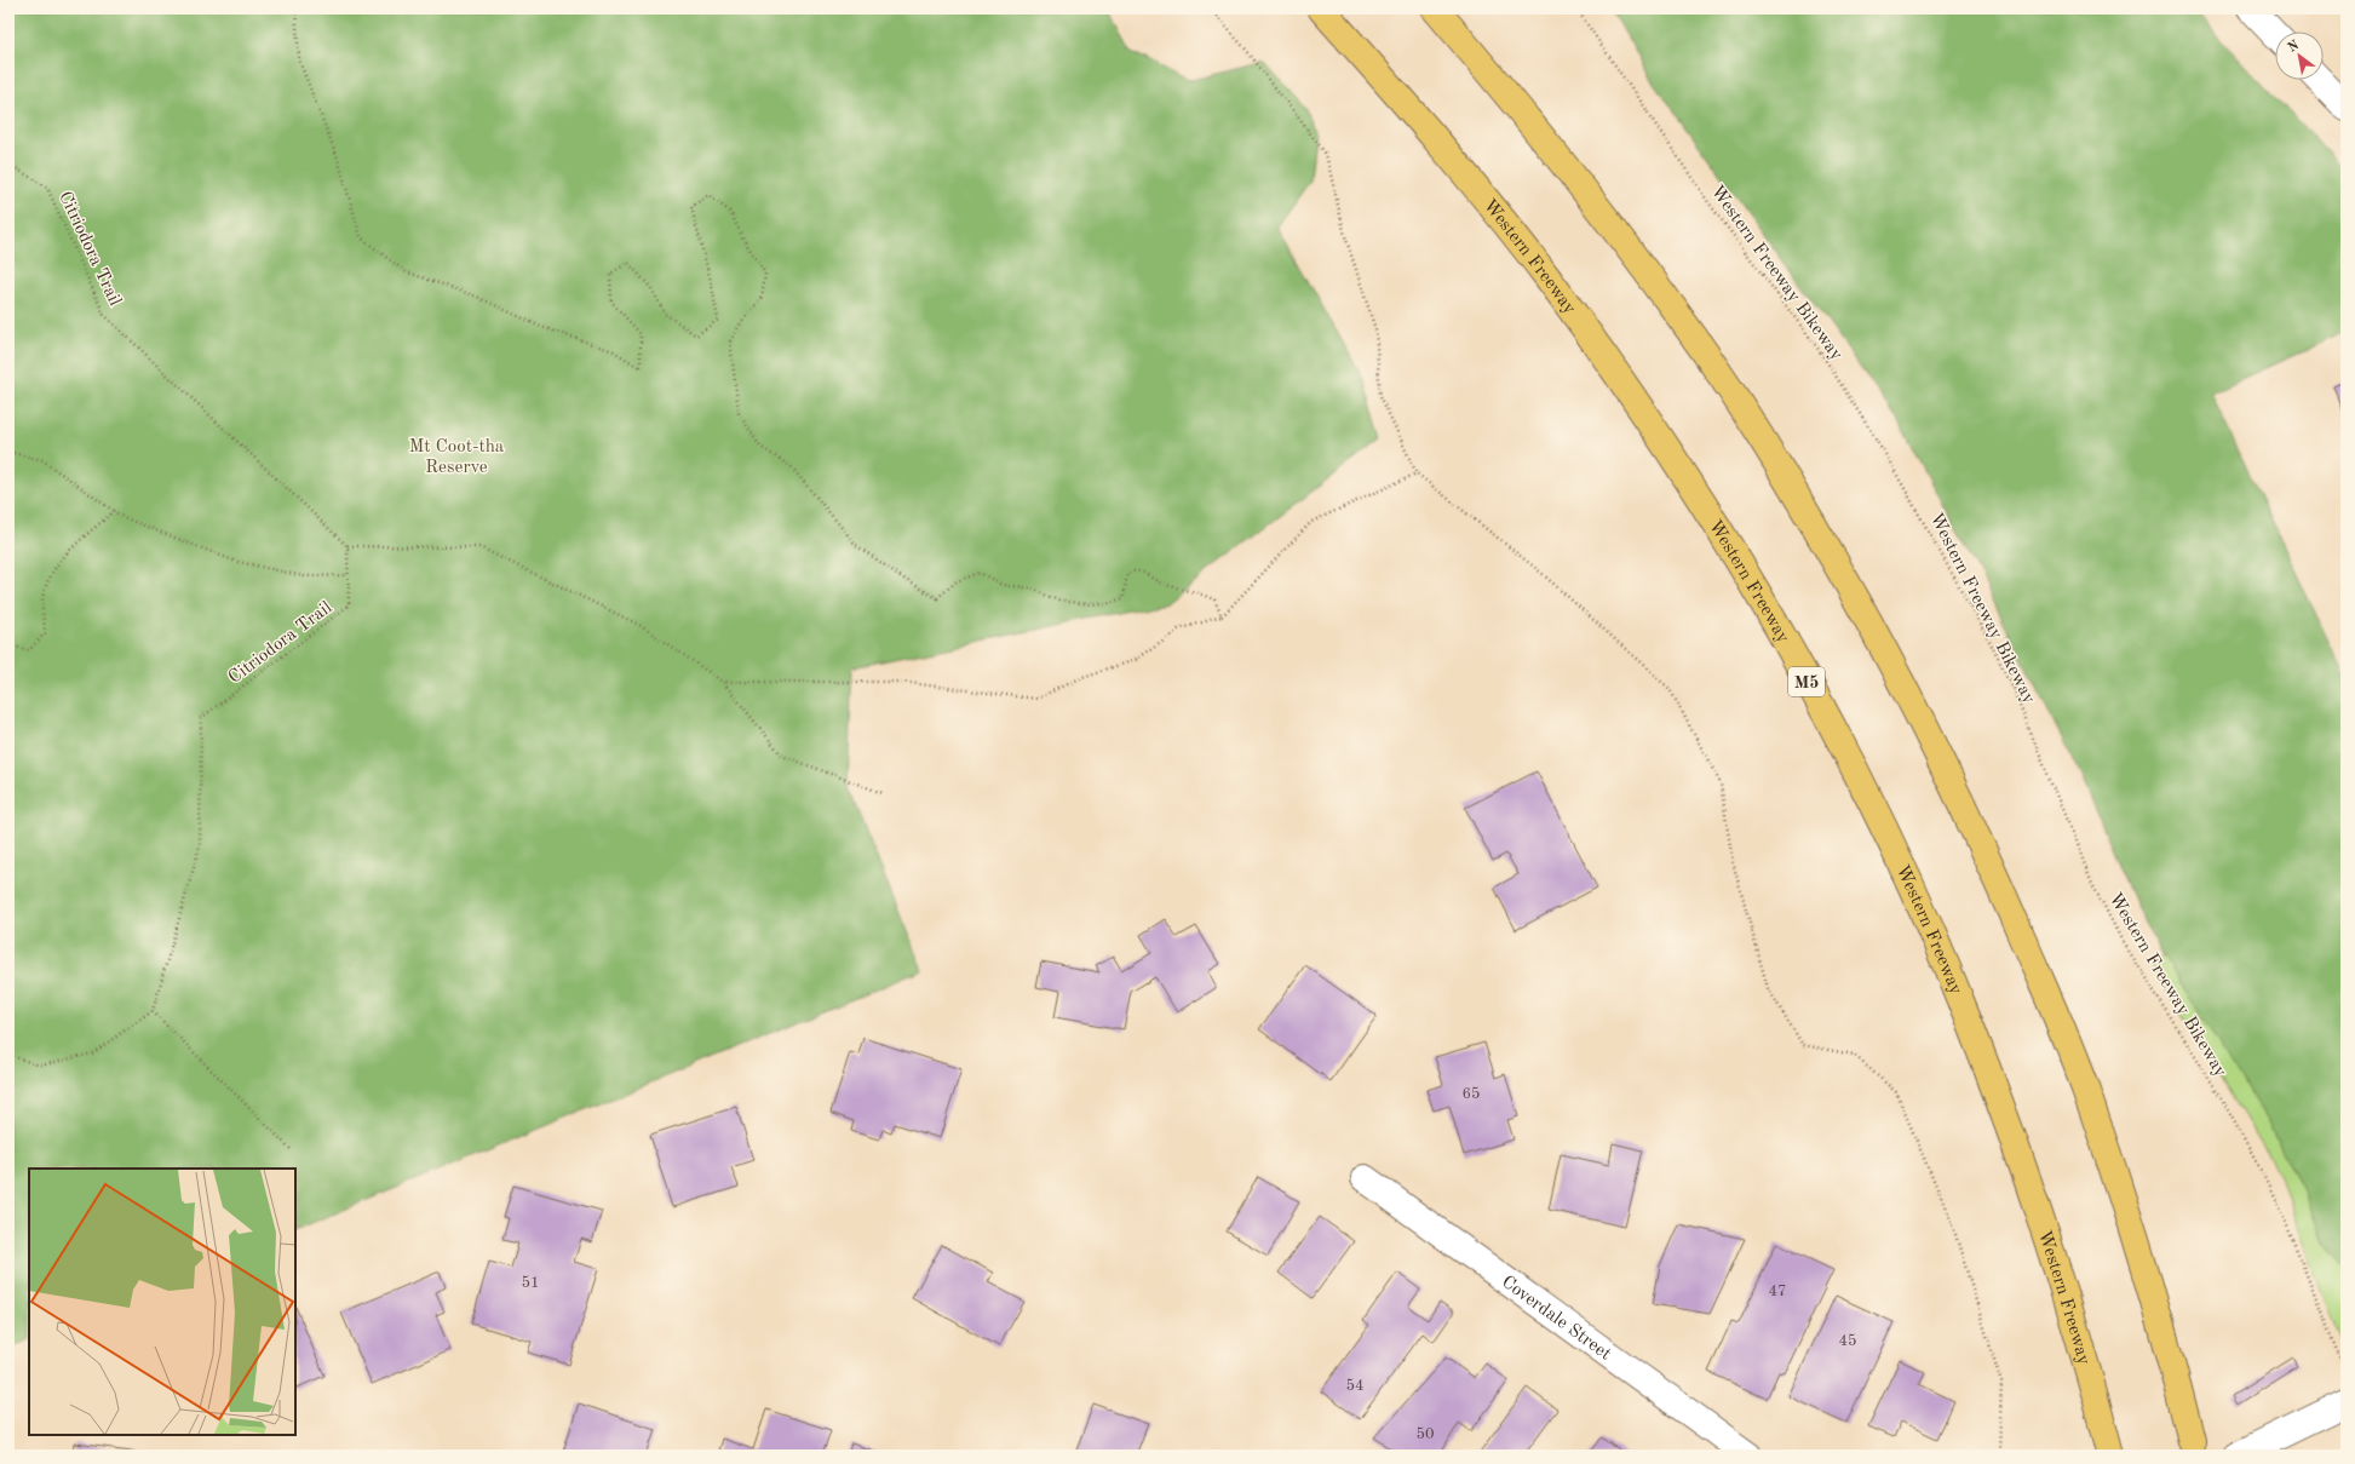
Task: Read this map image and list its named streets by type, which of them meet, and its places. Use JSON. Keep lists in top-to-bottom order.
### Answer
{
  "streets": {
    "highway": ["Western Freeway", "M5"],
    "street": ["Coverdale Street"],
    "path": ["Citriodora Trail", "Western Freeway Bikeway"]
  },
  "parks": ["Mt Coot-tha Reserve"],
  "house_numbers": [
    "65",
    "51",
    "47",
    "45",
    "54",
    "50"
  ],
  "north": "top left"
}
